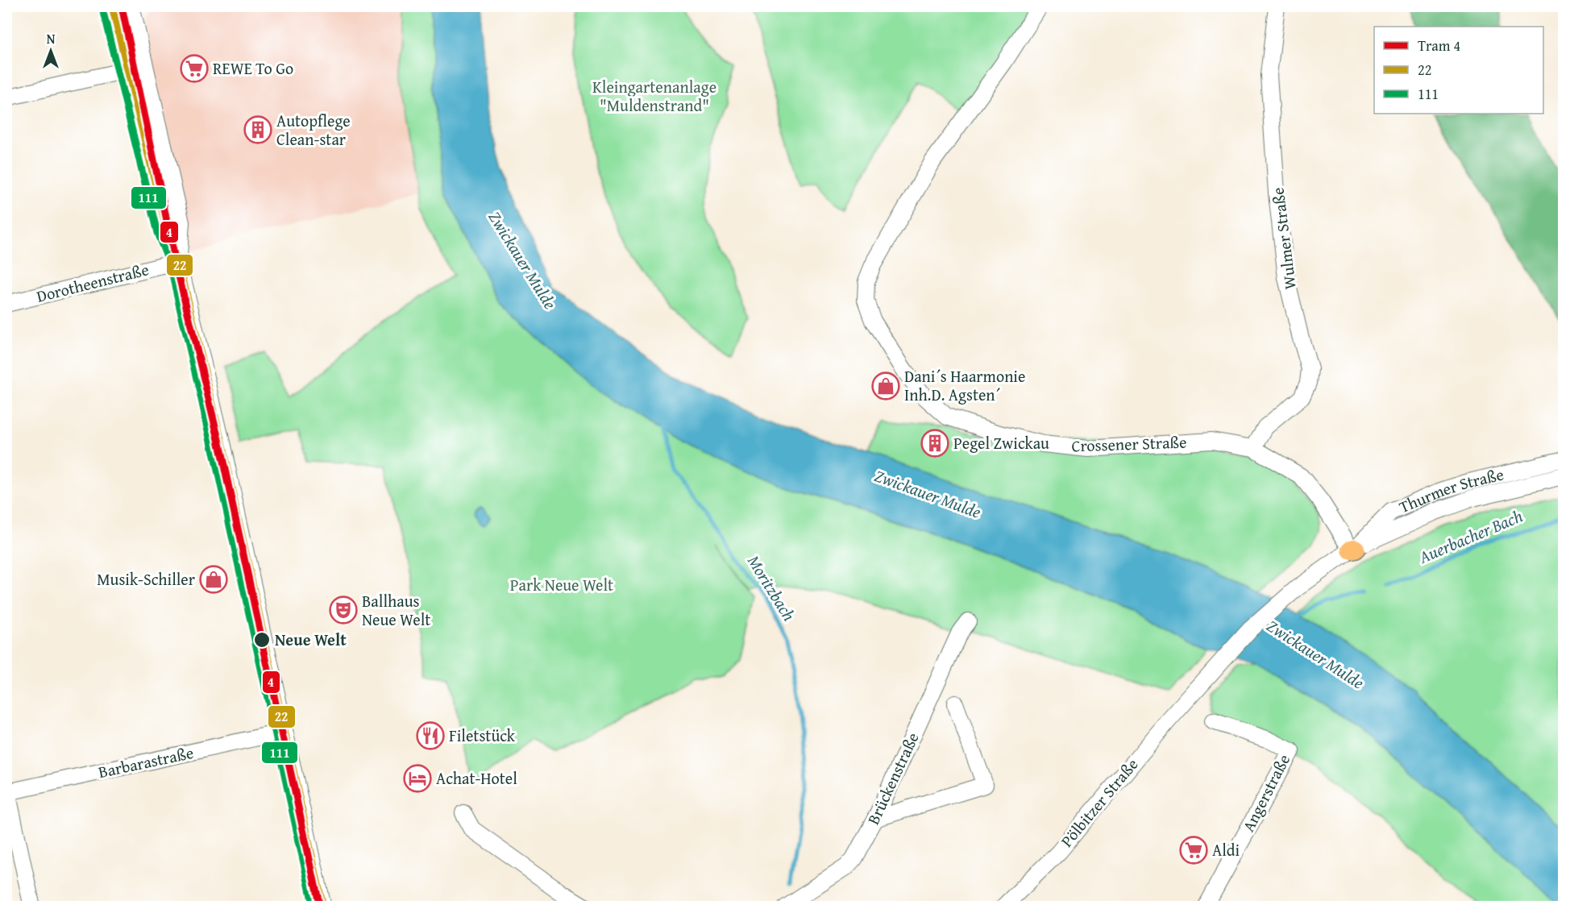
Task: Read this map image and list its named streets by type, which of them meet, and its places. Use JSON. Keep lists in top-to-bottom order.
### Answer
{
  "streets": {
    "street": [
      "Wulmer Straße",
      "Dorotheenstraße",
      "Crossener Straße",
      "Thurmer Straße",
      "Barbarastraße",
      "Brückenstraße",
      "Angerstraße",
      "Pölbitzer Straße"
    ]
  },
  "crossings": [
    ["Wulmer Straße", "Crossener Straße"],
    ["Crossener Straße", "Thurmer Straße"],
    ["Thurmer Straße", "Pölbitzer Straße"]
  ],
  "water": ["Zwickauer Mulde", "Auerbacher Bach", "Moritzbach"],
  "parks": ["Kleingartenanlage \"Muldenstrand\"", "Park Neue Welt"],
  "places": {
    "supermarket": ["REWE To Go", "Aldi"],
    "building": ["Autopflege Clean-star", "Pegel Zwickau"],
    "shop": ["Dani´s Haarmonie Inh.D. Agsten´", "Musik-Schiller"],
    "theatre": ["Ballhaus Neue Welt"],
    "other": ["Neue Welt"],
    "restaurant": ["Filetstück"],
    "hotel": ["Achat-Hotel"]
  },
  "lines": ["tram line 4", "transit line 22", "transit line 111"],
  "legend": ["Tram 4", "22", "111"],
  "north": "top"
}
